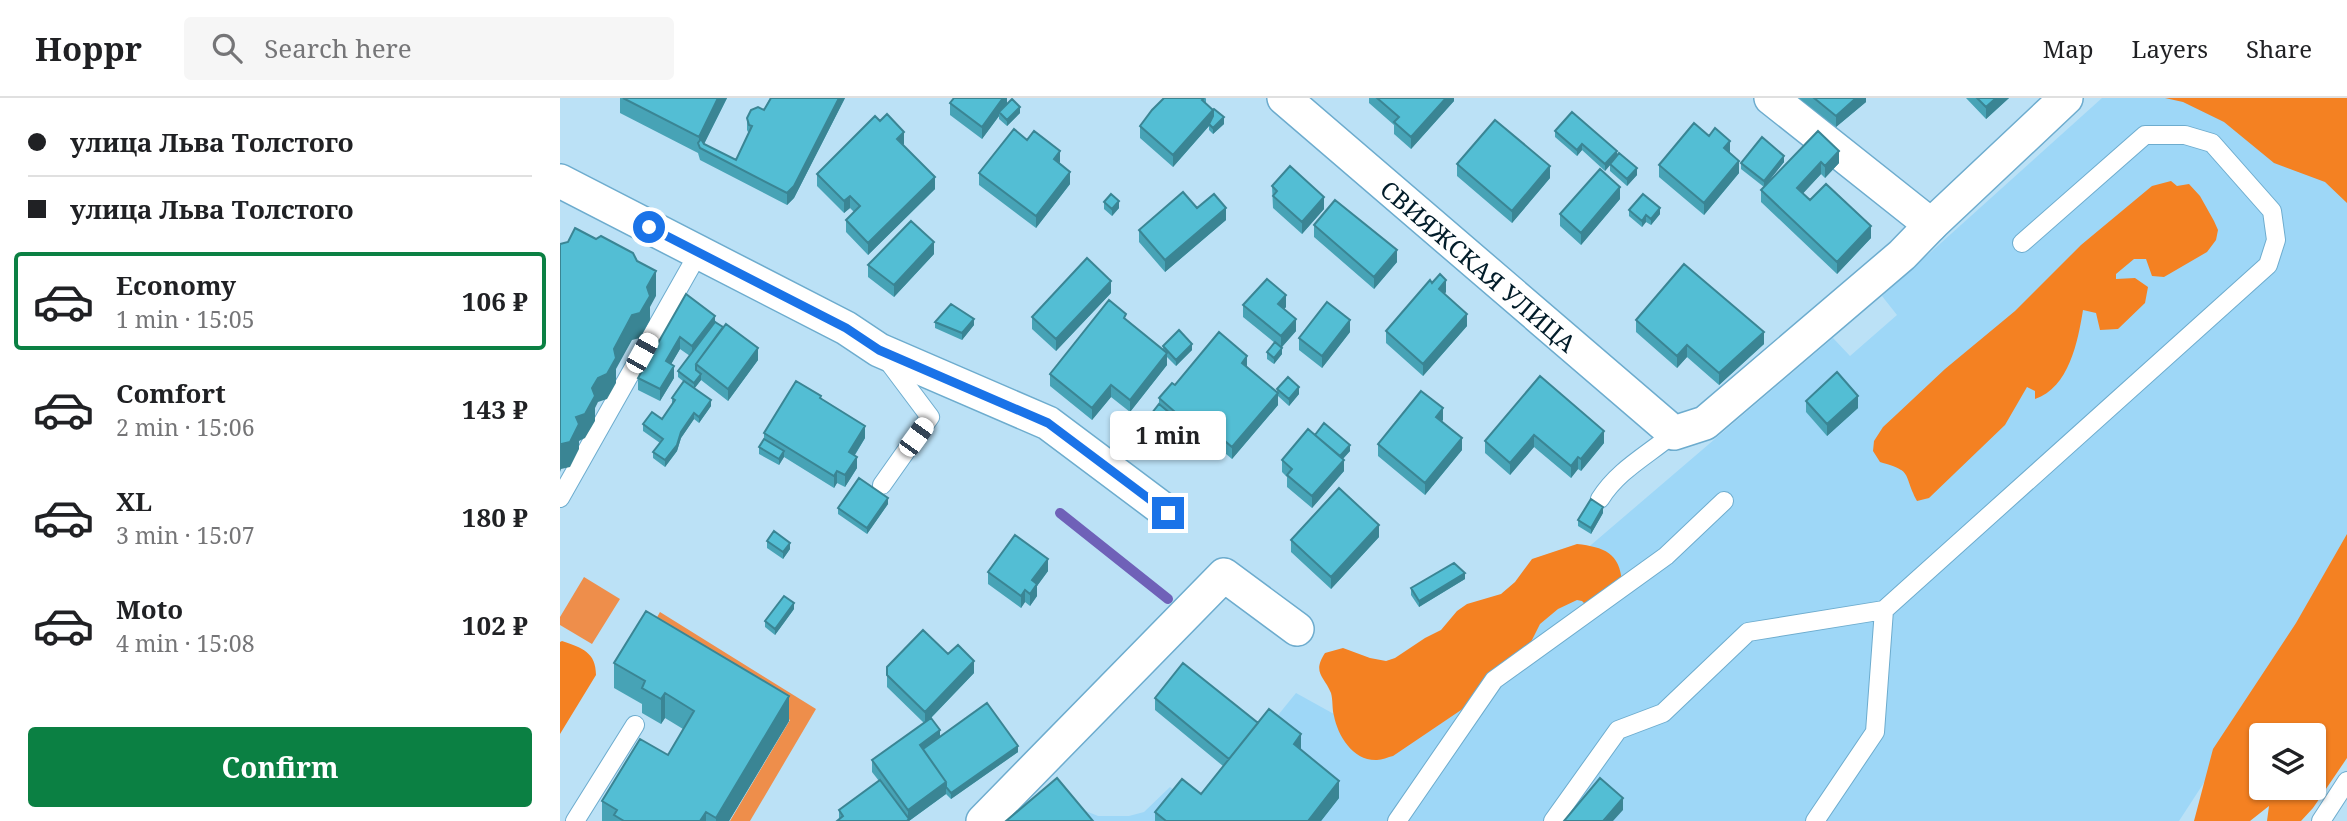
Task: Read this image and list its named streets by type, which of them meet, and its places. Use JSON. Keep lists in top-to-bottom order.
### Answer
{
  "streets": {
    "street": ["СВИЯЖСКАЯ УЛИЦА"]
  },
  "page": {
    "header": "Hoppr",
    "search": "Search here",
    "nav": ["Map", "Layers", "Share"],
    "banner": ["улица Льва Толстого", "улица Льва Толстого"],
    "list": [
      {
        "name": "Economy",
        "note": "1 min · 15:05",
        "value": "106 ₽"
      },
      {
        "name": "Comfort",
        "note": "2 min · 15:06",
        "value": "143 ₽"
      },
      {
        "name": "XL",
        "note": "3 min · 15:07",
        "value": "180 ₽"
      },
      {
        "name": "Moto",
        "note": "4 min · 15:08",
        "value": "102 ₽"
      }
    ],
    "bubble": "1 min",
    "buttons": "Confirm"
  }
}
